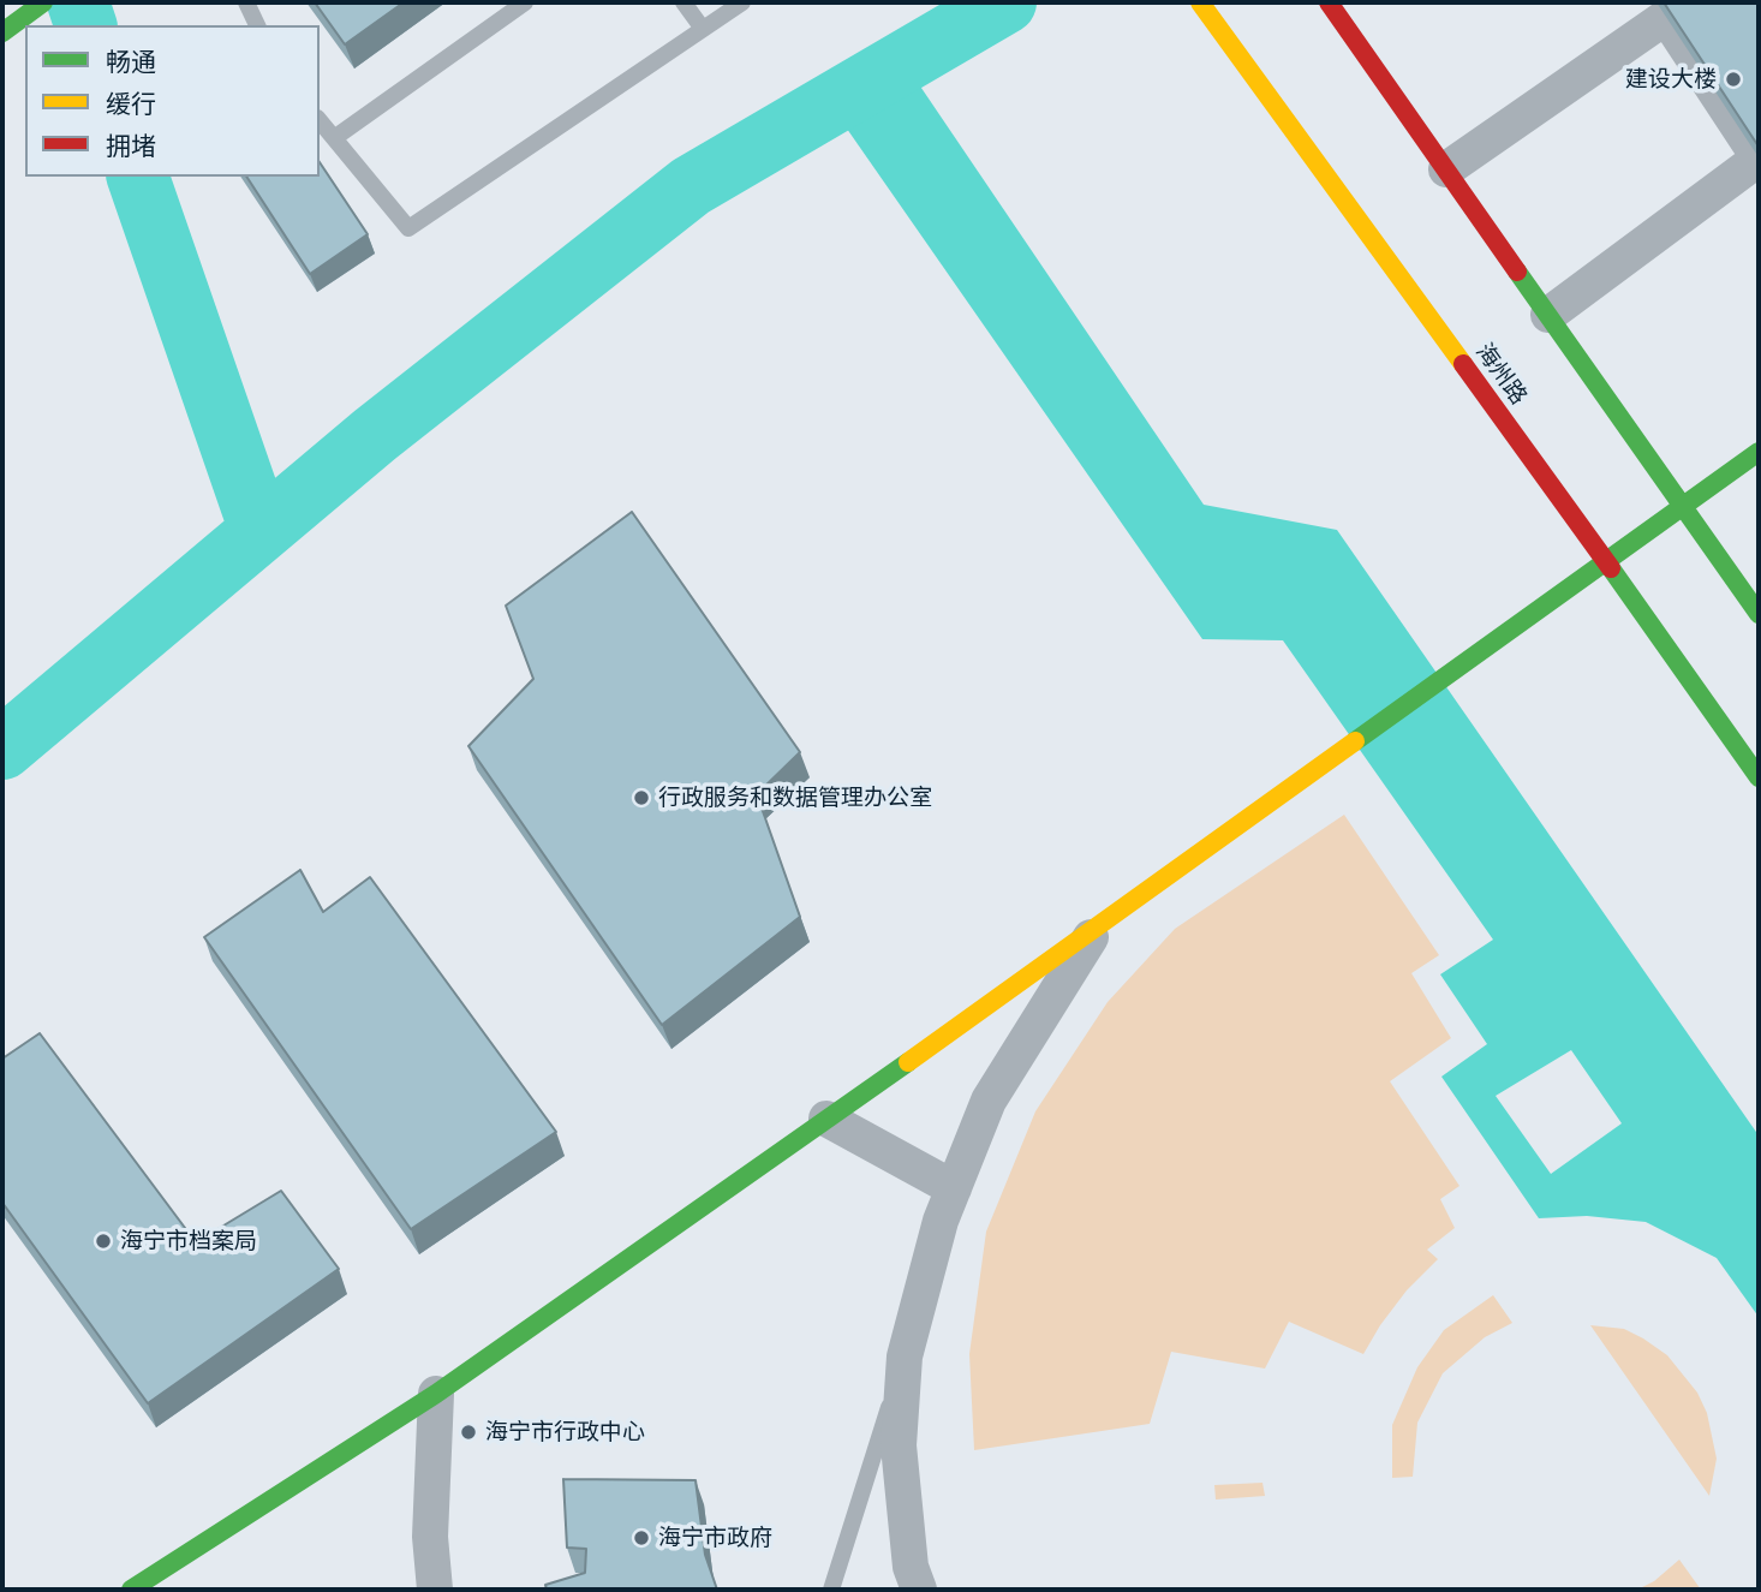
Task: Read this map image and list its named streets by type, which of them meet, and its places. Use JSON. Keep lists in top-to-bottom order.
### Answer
{
  "streets": {
    "street": ["海州路"]
  },
  "places": [
    "建设大楼",
    "行政服务和数据管理办公室",
    "海宁市档案局",
    "海宁市行政中心",
    "海宁市政府"
  ],
  "legend": ["畅通", "缓行", "拥堵"]
}
